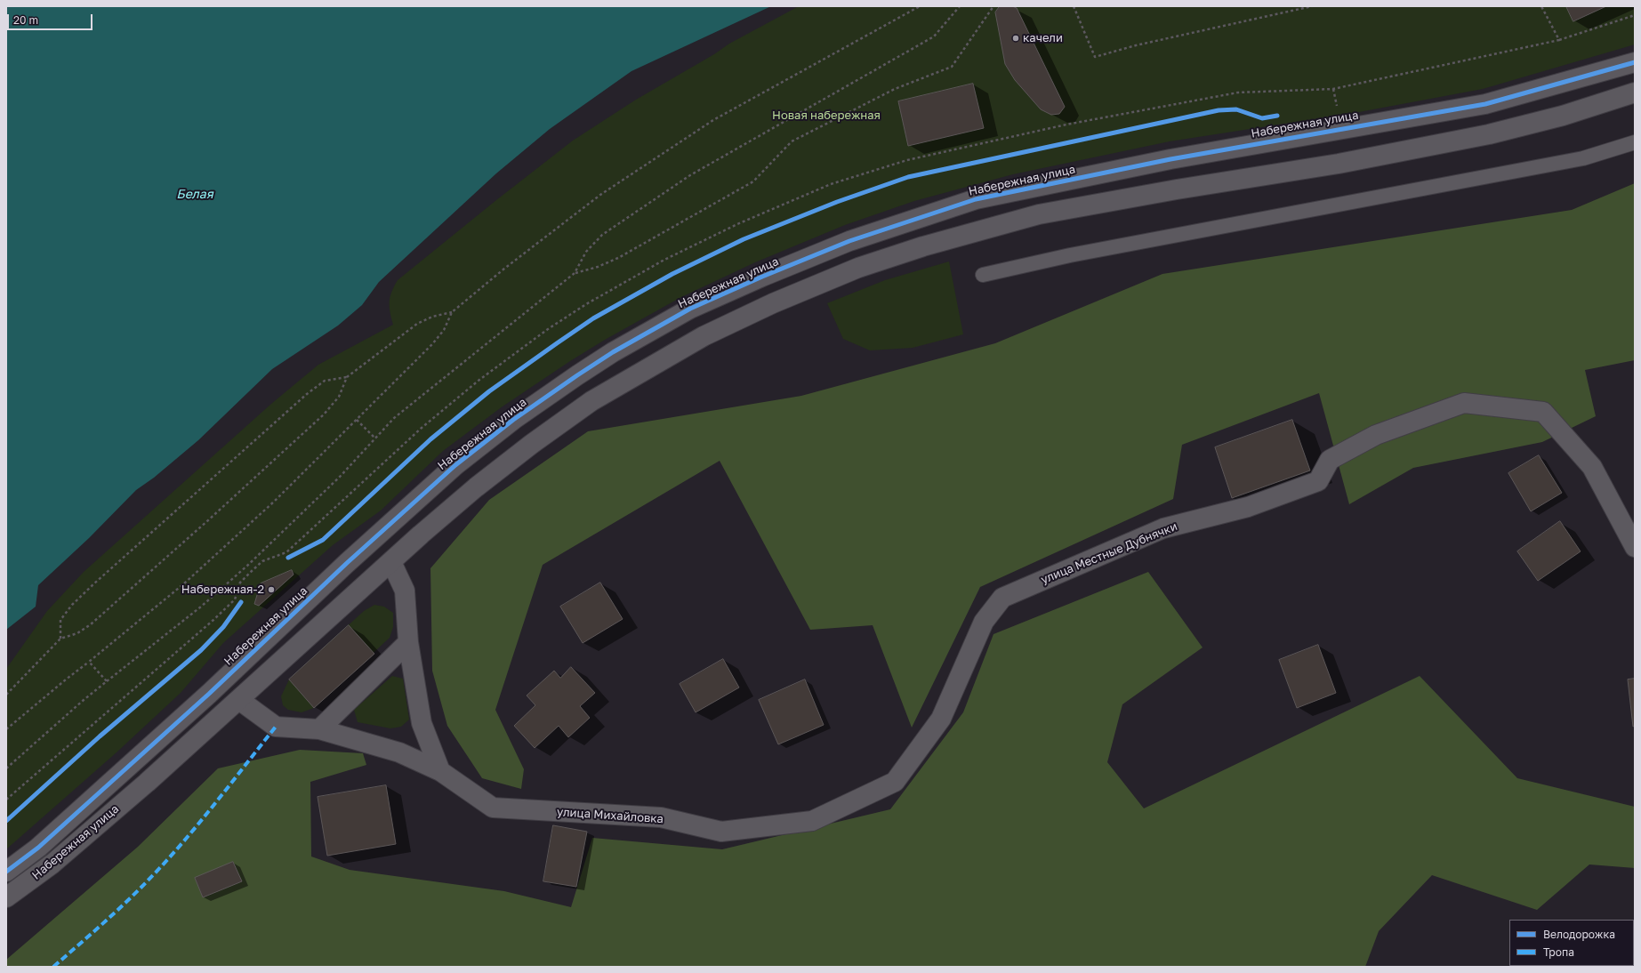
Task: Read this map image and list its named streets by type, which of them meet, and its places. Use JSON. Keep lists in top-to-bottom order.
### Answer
{
  "streets": {
    "street": ["Набережная улица", "улица Местные Дубнячки", "улица Михайловка"]
  },
  "crossings": [
    ["Набережная улица", "улица Михайловка"],
    ["улица Местные Дубнячки", "улица Михайловка"]
  ],
  "water": ["Белая"],
  "parks": ["Новая набережная"],
  "places": ["качели", "Набережная-2"],
  "legend": ["Велодорожка", "Тропа"],
  "scale_bar": "20 m"
}
